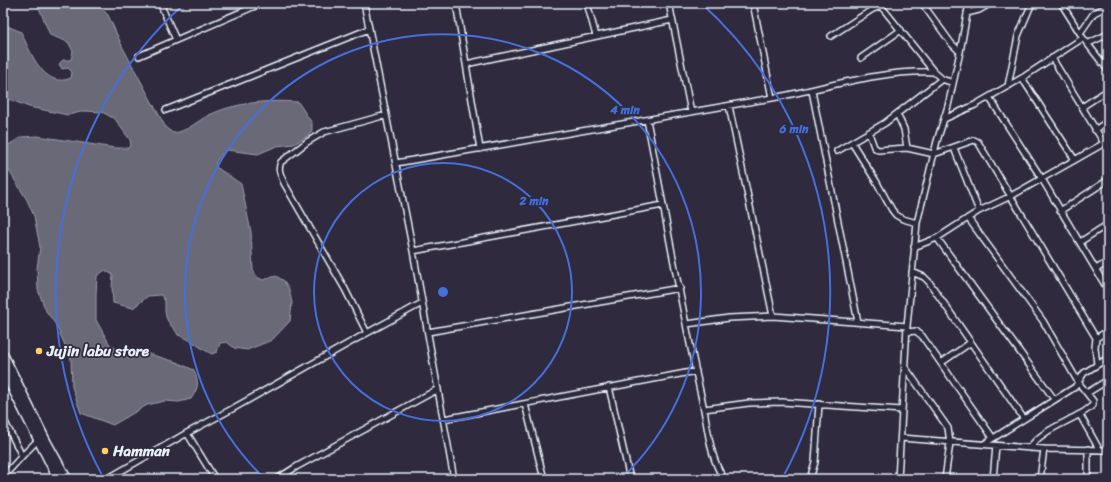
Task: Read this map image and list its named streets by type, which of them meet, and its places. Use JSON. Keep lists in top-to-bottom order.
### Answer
{
  "places": ["Jujin labu store", "Hamman"],
  "rings": ["4 min", "6 min", "2 min"]
}
